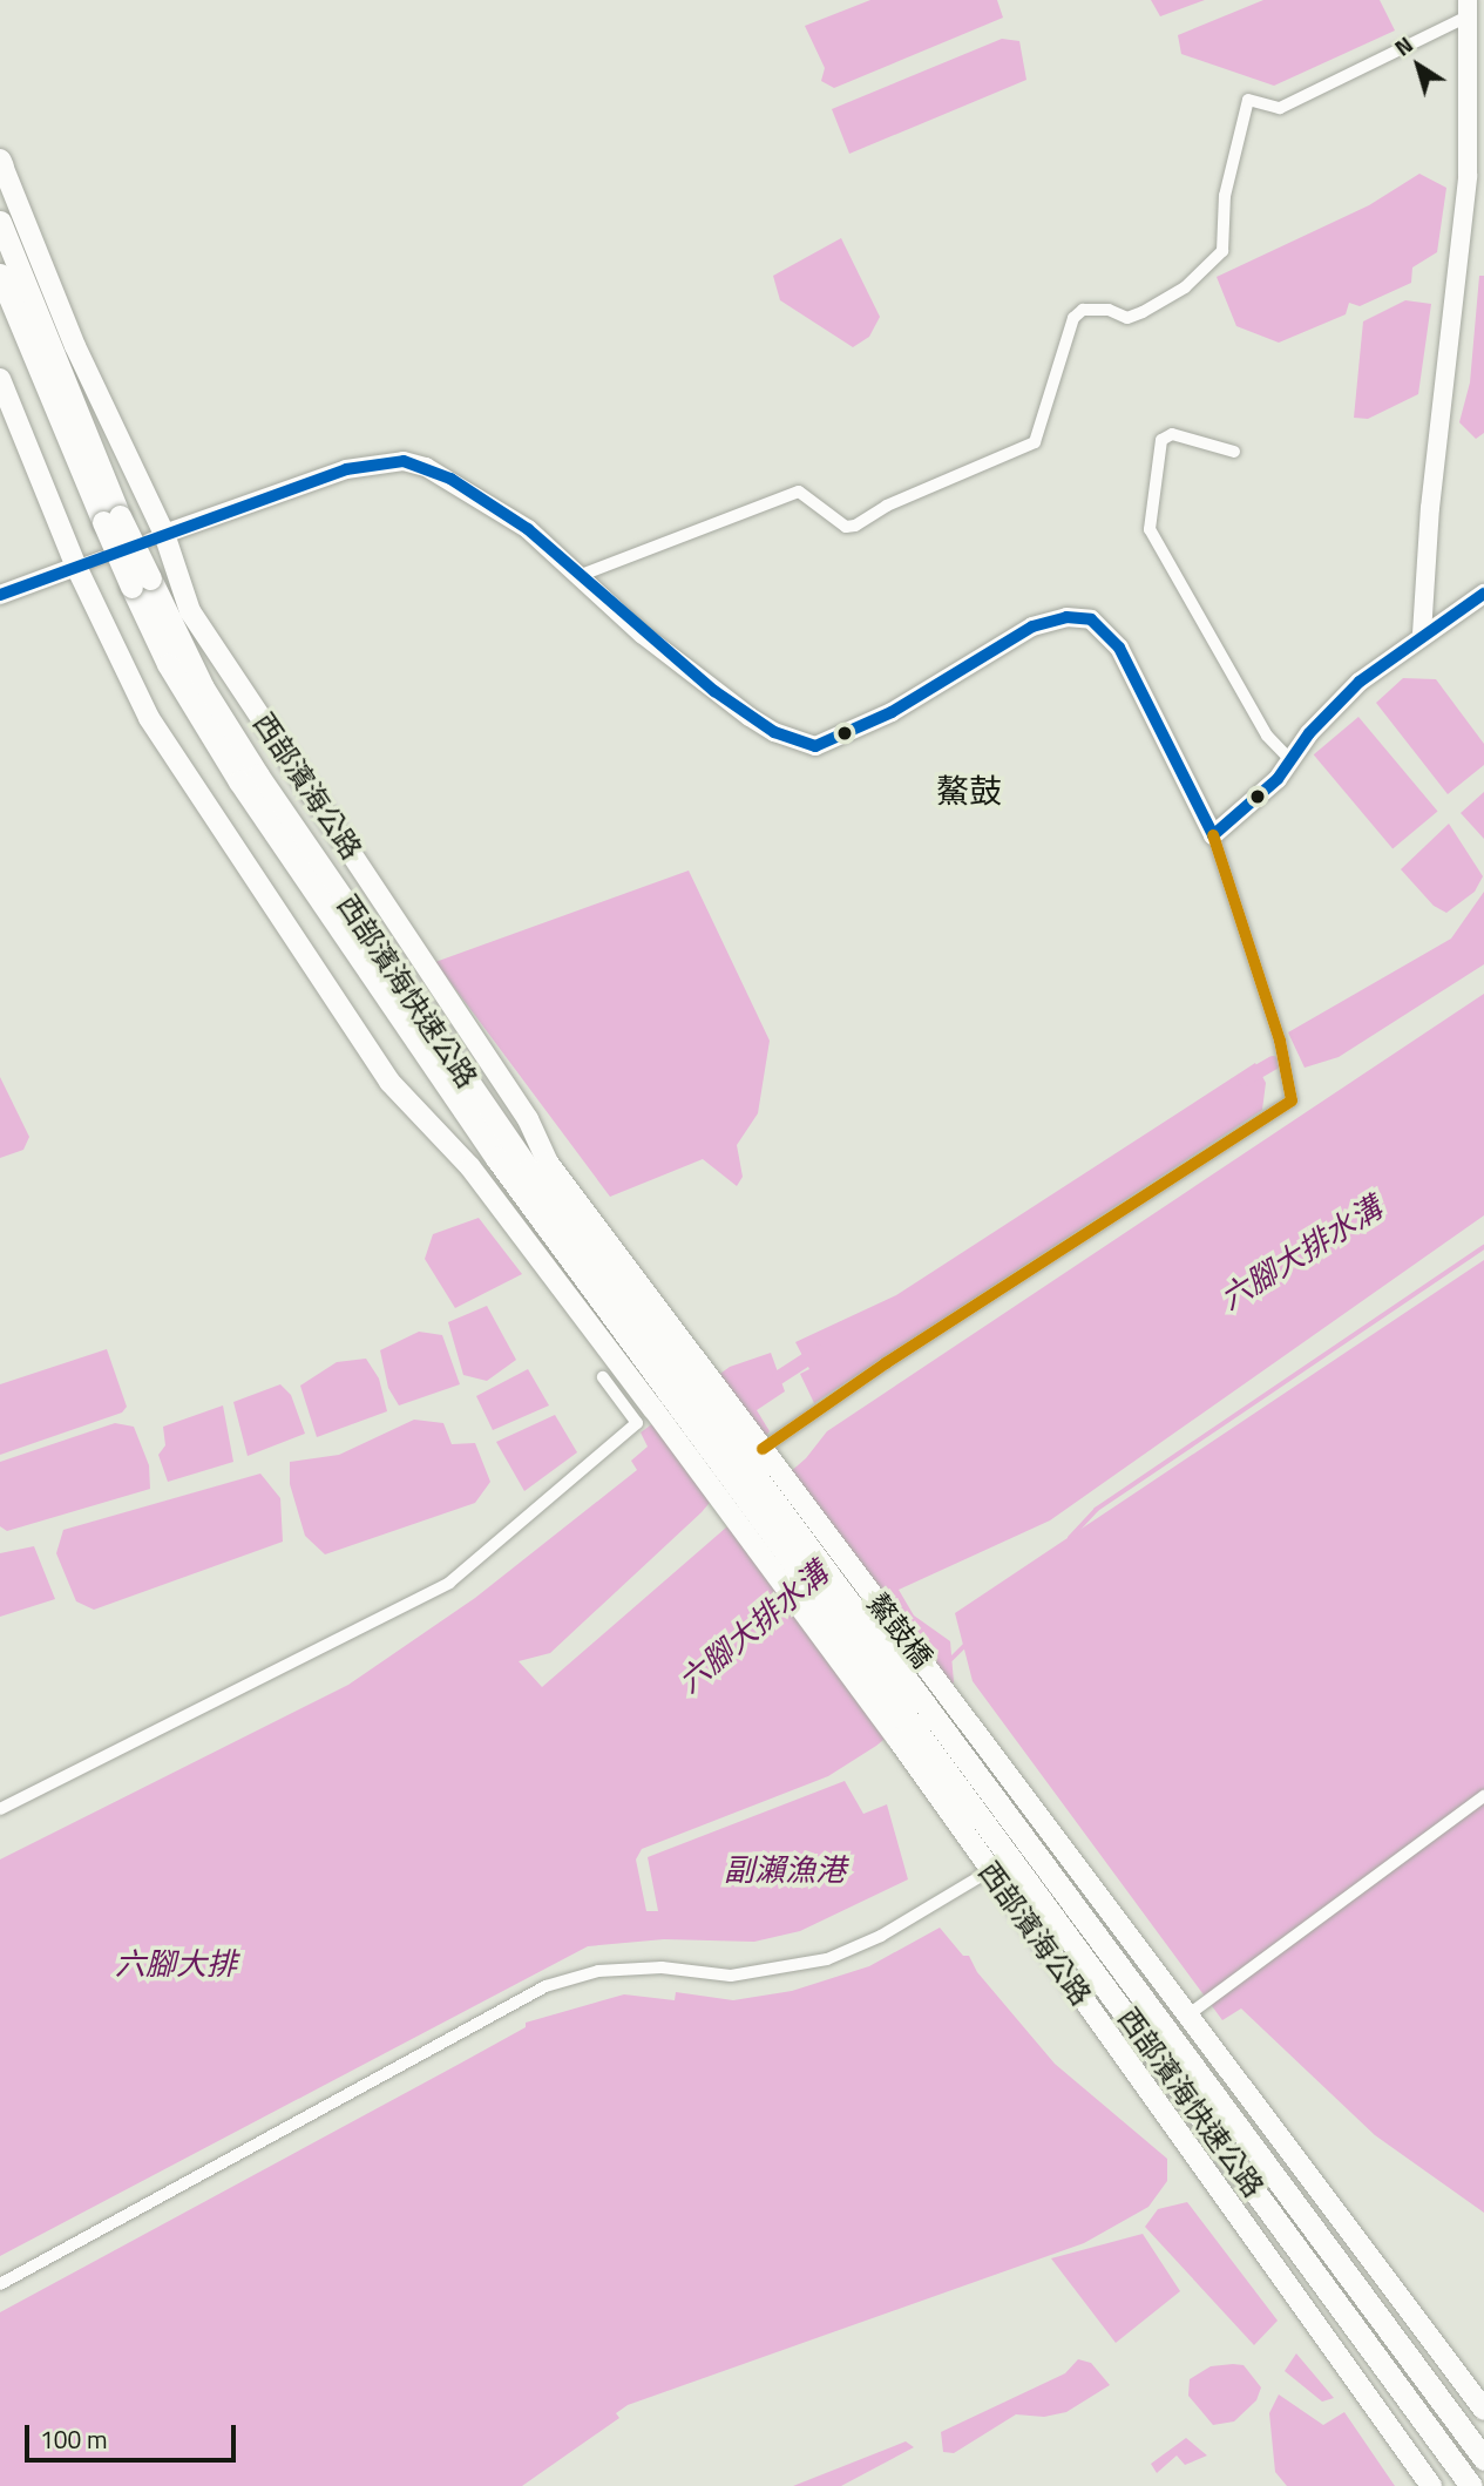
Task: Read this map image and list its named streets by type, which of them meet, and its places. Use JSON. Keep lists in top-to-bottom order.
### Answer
{
  "streets": {
    "highway": ["西部濱海快速公路", "鰲鼓橋"],
    "main road": ["西部濱海公路"]
  },
  "crossings": [
    ["西部濱海公路", "鰲鼓橋"],
    ["西部濱海快速公路", "鰲鼓橋"]
  ],
  "districts": ["鰲鼓"],
  "water": ["六腳大排水溝", "副瀨漁港", "六腳大排"],
  "scale_bar": "100 m",
  "north": "top left"
}
